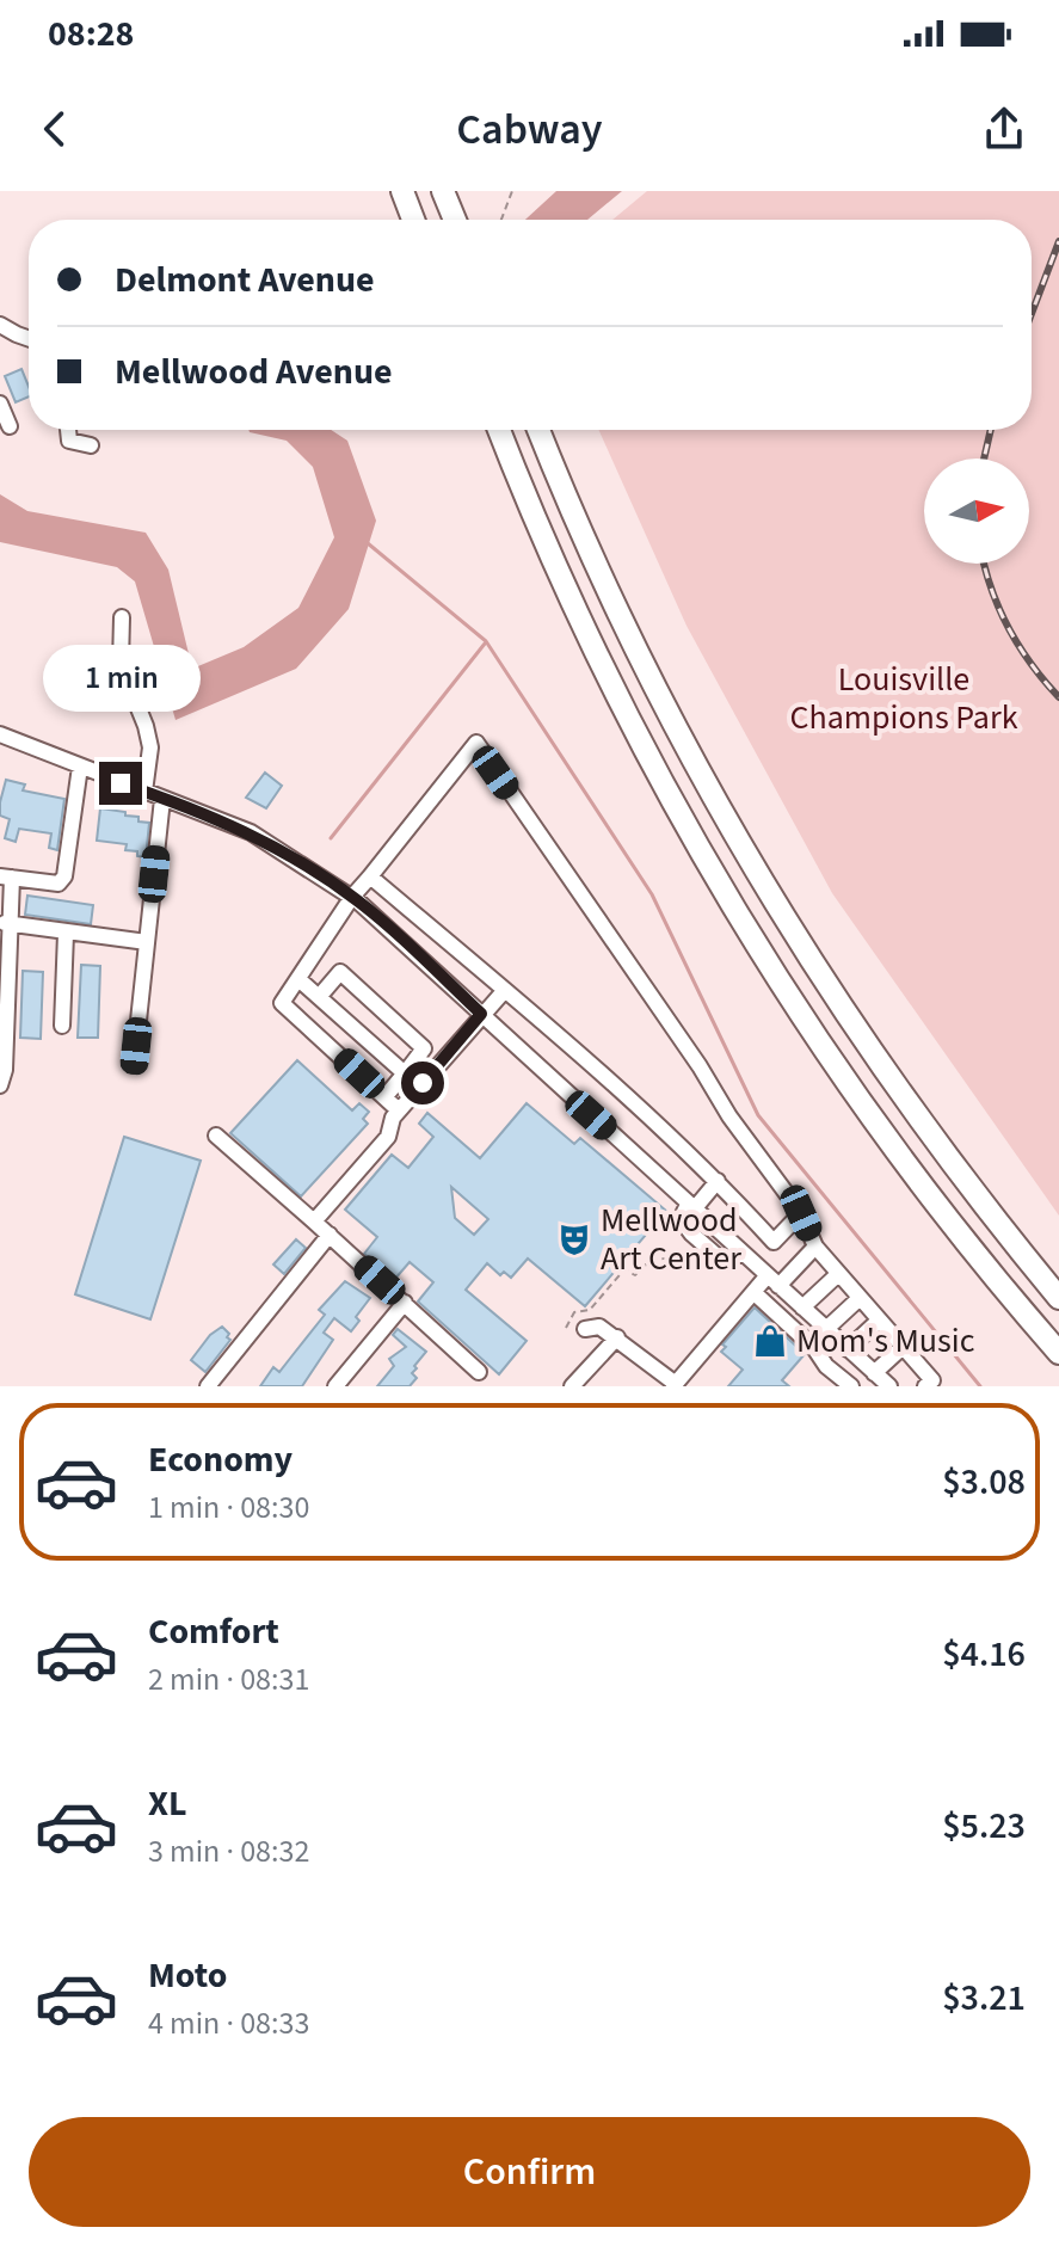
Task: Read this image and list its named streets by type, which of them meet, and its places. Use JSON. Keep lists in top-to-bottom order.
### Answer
{
  "parks": ["Louisville Champions Park"],
  "places": {
    "theatre": ["Mellwood Art Center"],
    "shop": ["Mom's Music"]
  },
  "north": "right",
  "page": {
    "status": "08:28",
    "header": "Cabway",
    "banner": ["Delmont Avenue", "Mellwood Avenue"],
    "bubble": "1 min",
    "list": [
      {
        "name": "Economy",
        "note": "1 min · 08:30",
        "value": "$3.08"
      },
      {
        "name": "Comfort",
        "note": "2 min · 08:31",
        "value": "$4.16"
      },
      {
        "name": "XL",
        "note": "3 min · 08:32",
        "value": "$5.23"
      },
      {
        "name": "Moto",
        "note": "4 min · 08:33",
        "value": "$3.21"
      }
    ],
    "buttons": "Confirm"
  }
}
